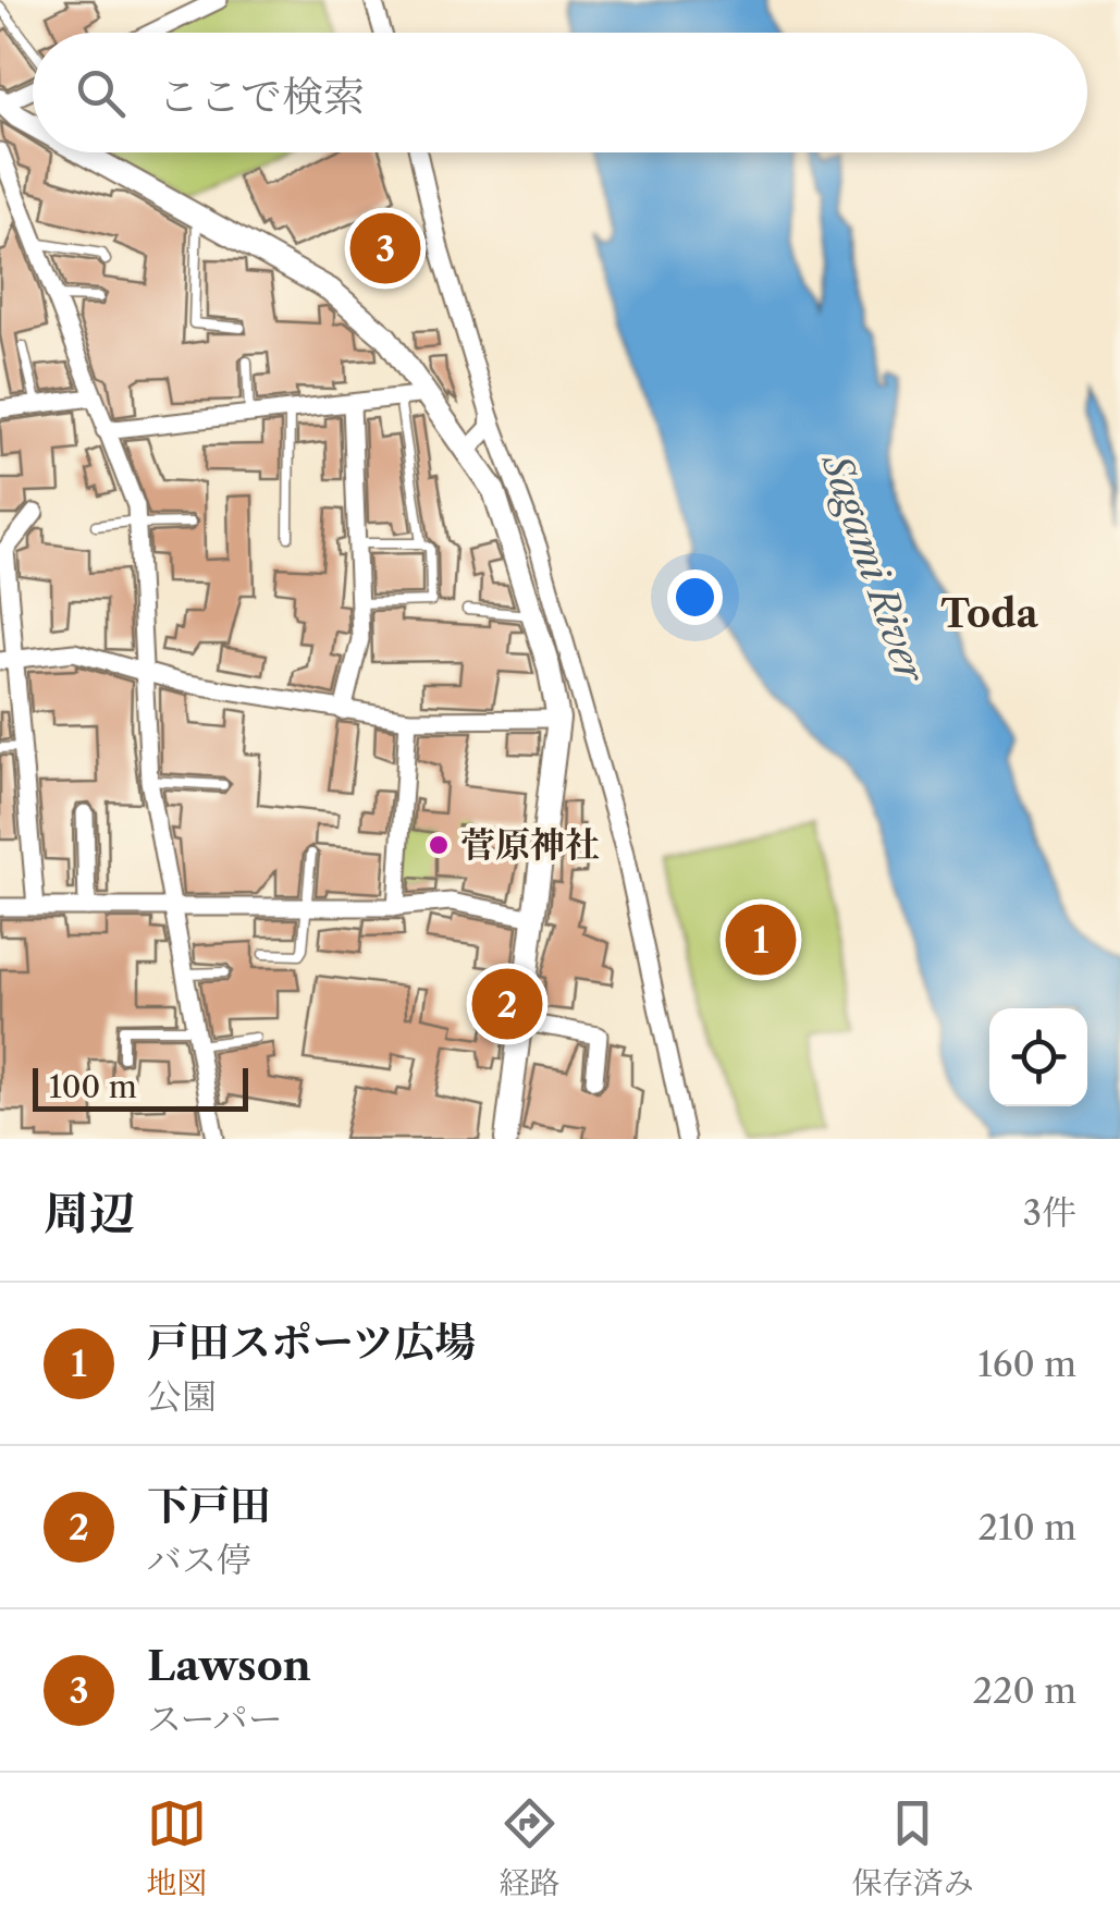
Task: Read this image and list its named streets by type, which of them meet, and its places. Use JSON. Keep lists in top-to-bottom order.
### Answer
{
  "districts": ["Toda"],
  "water": ["Sagami River"],
  "places": ["菅原神社"],
  "scale_bar": "100 m",
  "page": {
    "search": "ここで検索",
    "pins": ["3", "1", "2"],
    "scale": "100 m",
    "heading": ["周辺", "3件"],
    "list": [
      {
        "mark": "1",
        "name": "戸田スポーツ広場",
        "note": "公園",
        "value": "160 m"
      },
      {
        "mark": "2",
        "name": "下戸田",
        "note": "バス停",
        "value": "210 m"
      },
      {
        "mark": "3",
        "name": "Lawson",
        "note": "スーパー",
        "value": "220 m"
      }
    ],
    "nav": ["地図", "経路", "保存済み"]
  }
}
